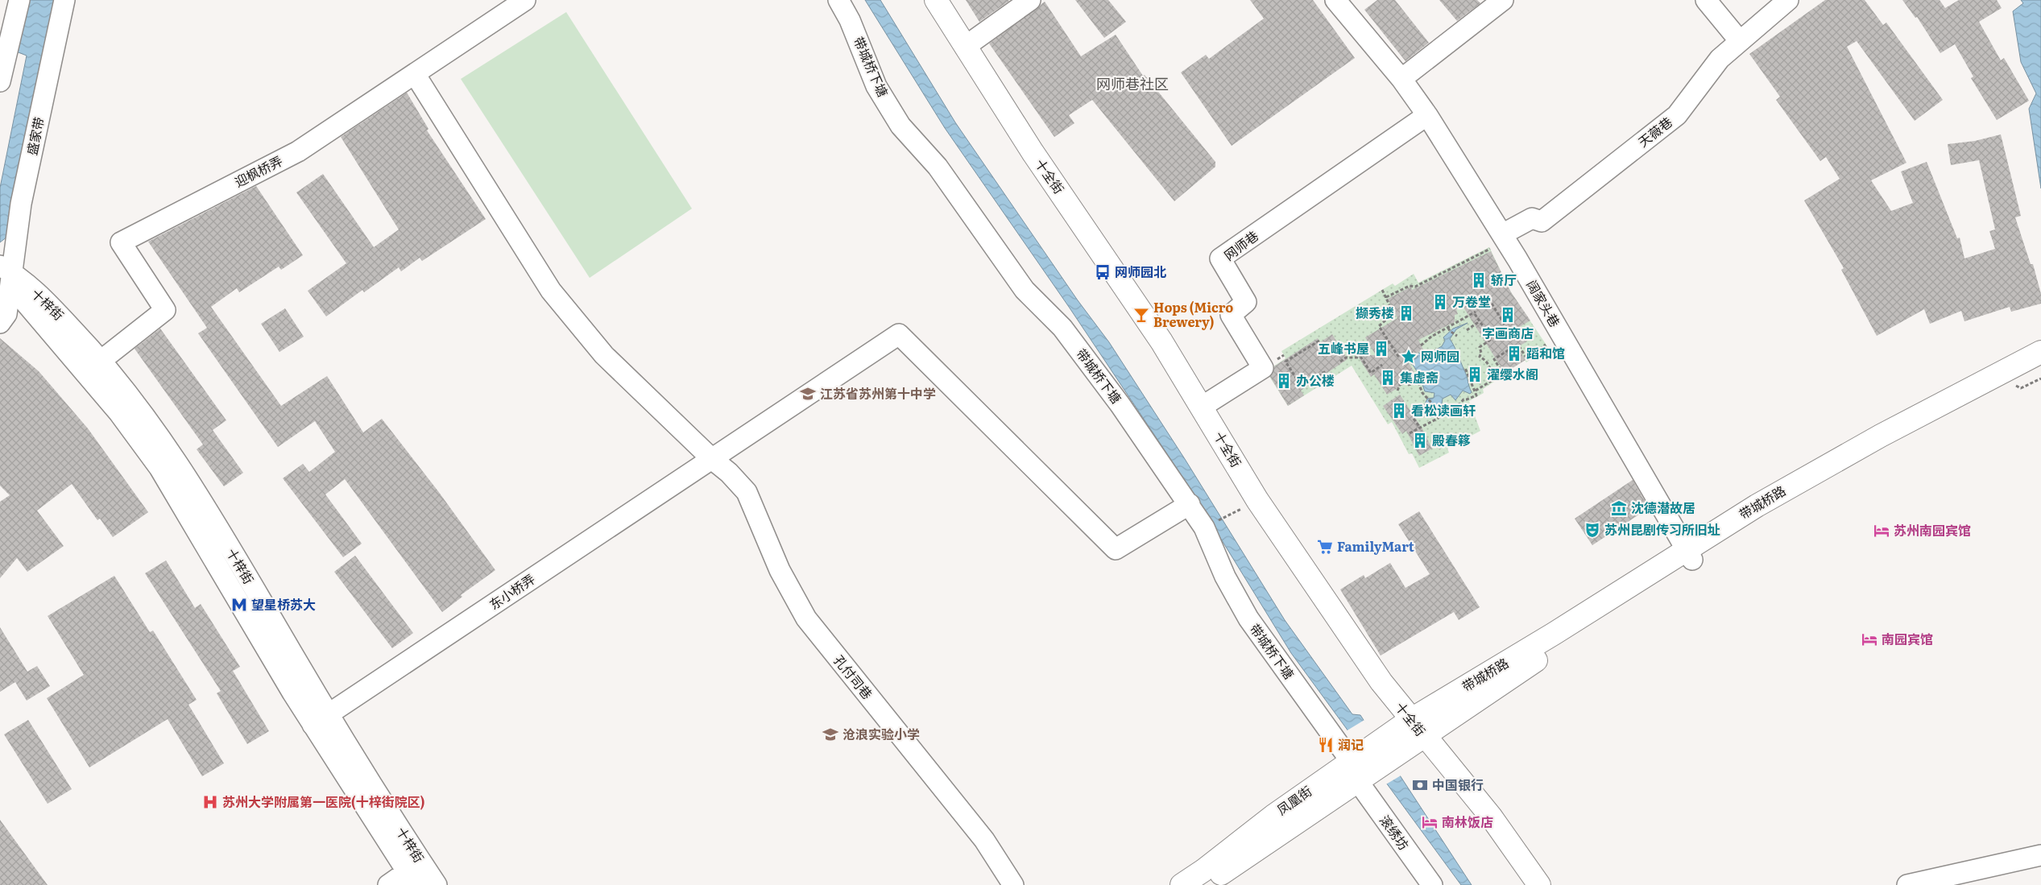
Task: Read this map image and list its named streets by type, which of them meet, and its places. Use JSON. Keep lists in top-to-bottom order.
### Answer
{
  "streets": {
    "main road": ["十全街", "带城桥路", "凤凰街"],
    "street": [
      "带城桥下塘",
      "天薇巷",
      "盛家带",
      "迎枫桥弄",
      "网师巷",
      "阔家头巷",
      "十梓街",
      "东小桥弄",
      "孔付司巷",
      "滚绣坊"
    ]
  },
  "crossings": [
    ["带城桥下塘", "东小桥弄"],
    ["带城桥下塘", "凤凰街"],
    ["带城桥下塘", "滚绣坊"],
    ["天薇巷", "阔家头巷"],
    ["盛家带", "十梓街"],
    ["迎枫桥弄", "十梓街"],
    ["迎枫桥弄", "孔付司巷"],
    ["十全街", "网师巷"],
    ["十全街", "带城桥路"],
    ["十全街", "凤凰街"],
    ["网师巷", "阔家头巷"],
    ["阔家头巷", "带城桥路"],
    ["十梓街", "东小桥弄"],
    ["带城桥路", "凤凰街"],
    ["东小桥弄", "孔付司巷"],
    ["凤凰街", "滚绣坊"]
  ],
  "districts": ["网师巷社区"],
  "places": {
    "bus stop": ["网师园北"],
    "building": [
      "轿厅",
      "万卷堂",
      "撷秀楼",
      "字画商店",
      "五峰书屋",
      "蹈和馆",
      "濯缨水阁",
      "集虚斋",
      "办公楼",
      "看松读画轩",
      "殿春簃"
    ],
    "bar": ["Hops (Micro Brewery)"],
    "place": ["网师园"],
    "school or university": ["江苏省苏州第十中学", "沧浪实验小学"],
    "museum": ["沈德潜故居"],
    "theatre": ["苏州昆剧传习所旧址"],
    "hotel": ["苏州南园宾馆", "南园宾馆", "南林饭店"],
    "supermarket": ["FamilyMart"],
    "metro station": ["望星桥苏大"],
    "restaurant": ["润记"],
    "bank": ["中国银行"],
    "hospital": ["苏州大学附属第一医院(十梓街院区)"]
  }
}
